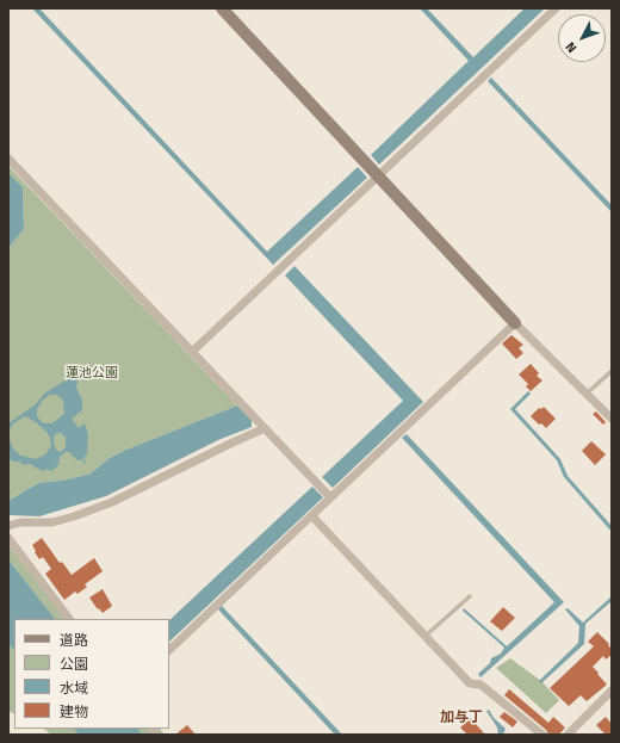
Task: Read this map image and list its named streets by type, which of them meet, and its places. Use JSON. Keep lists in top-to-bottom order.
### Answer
{
  "districts": ["加与丁"],
  "parks": ["蓮池公園"],
  "legend": [
    "道路",
    "公園",
    "水域",
    "建物"
  ],
  "north": "bottom left"
}
